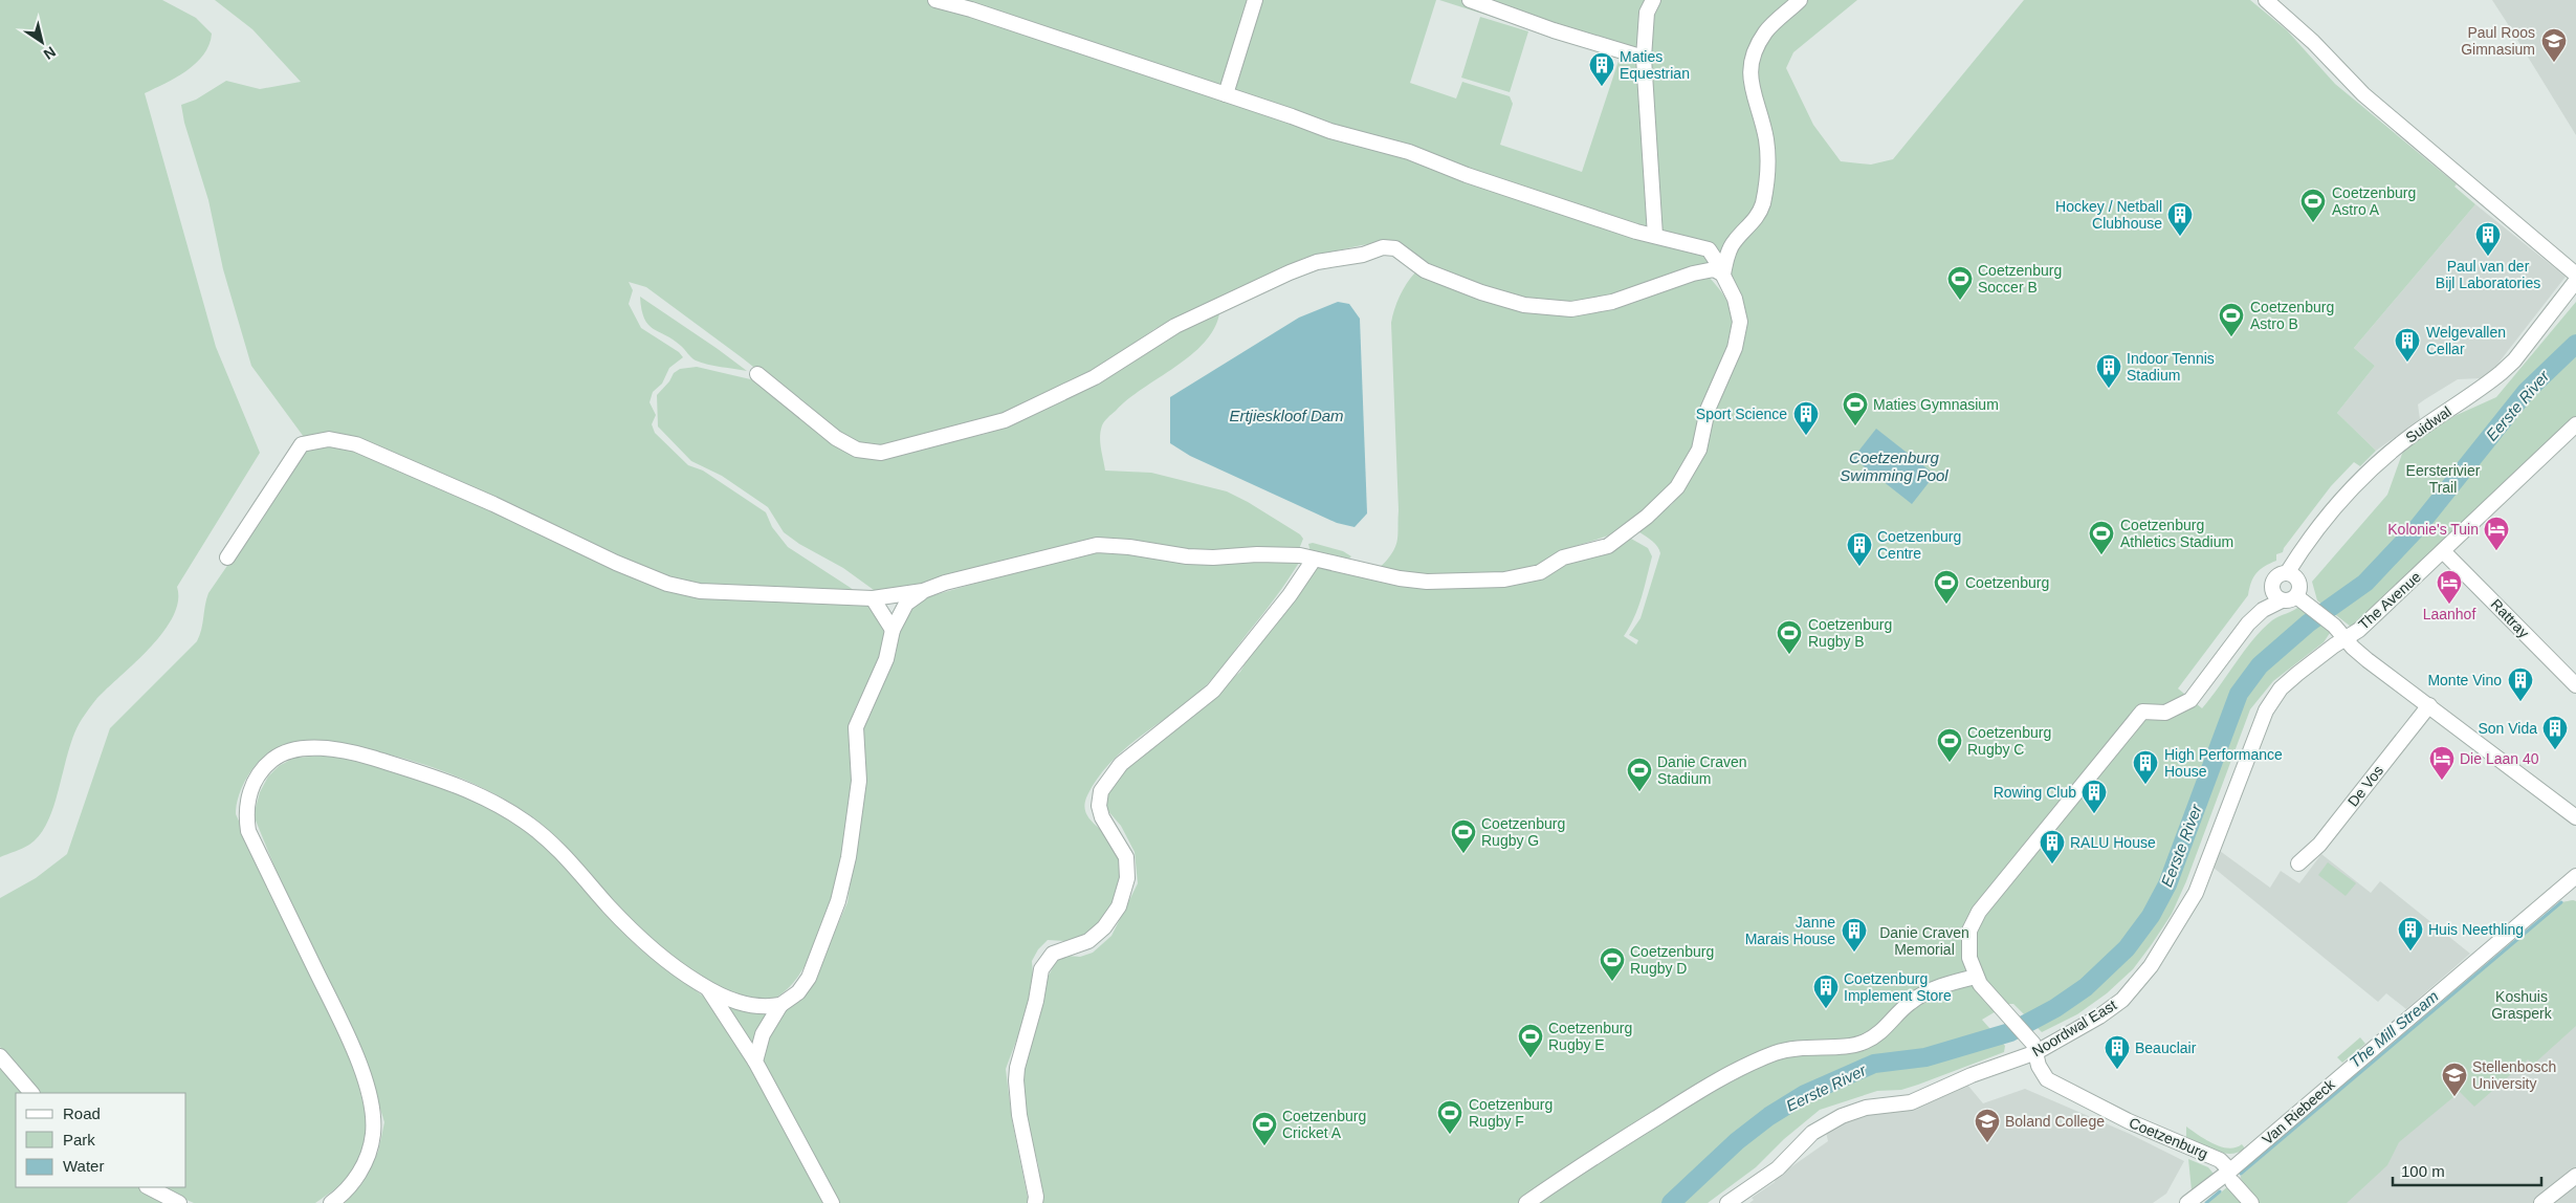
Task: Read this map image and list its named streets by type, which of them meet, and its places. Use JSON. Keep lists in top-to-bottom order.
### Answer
{
  "streets": {
    "street": [
      "Suidwal",
      "The Avenue",
      "Rattray",
      "De Vos",
      "Noordwal East",
      "Van Riebeeck",
      "Coetzenburg"
    ]
  },
  "crossings": [
    ["The Avenue", "Rattray"],
    ["The Avenue", "De Vos"],
    ["The Avenue", "Noordwal East"],
    ["Noordwal East", "Coetzenburg"],
    ["Van Riebeeck", "Coetzenburg"]
  ],
  "water": [
    "Eerste River",
    "Ertjieskloof Dam",
    "Coetzenburg Swimming Pool",
    "The Mill Stream"
  ],
  "parks": ["Eersterivier Trail", "Danie Craven Memorial", "Koshuis Grasperk"],
  "places": {
    "school or university": ["Paul Roos Gimnasium", "Stellenbosch University", "Boland College"],
    "building": [
      "Maties Equestrian",
      "Hockey / Netball Clubhouse",
      "Paul van der Bijl Laboratories",
      "Welgevallen Cellar",
      "Indoor Tennis Stadium",
      "Sport Science",
      "Coetzenburg Centre",
      "Monte Vino",
      "Son Vida",
      "High Performance House",
      "Rowing Club",
      "RALU House",
      "Huis Neethling",
      "Janne Marais House",
      "Coetzenburg Implement Store",
      "Beauclair"
    ],
    "sports": [
      "Coetzenburg Astro A",
      "Coetzenburg Soccer B",
      "Coetzenburg Astro B",
      "Maties Gymnasium",
      "Coetzenburg Athletics Stadium",
      "Coetzenburg",
      "Coetzenburg Rugby B",
      "Coetzenburg Rugby C",
      "Danie Craven Stadium",
      "Coetzenburg Rugby G",
      "Coetzenburg Rugby D",
      "Coetzenburg Rugby E",
      "Coetzenburg Rugby F",
      "Coetzenburg Cricket A"
    ],
    "hotel": ["Kolonie's Tuin", "Laanhof", "Die Laan 40"]
  },
  "legend": ["Road", "Park", "Water"],
  "scale_bar": "100 m",
  "north": "bottom right"
}
